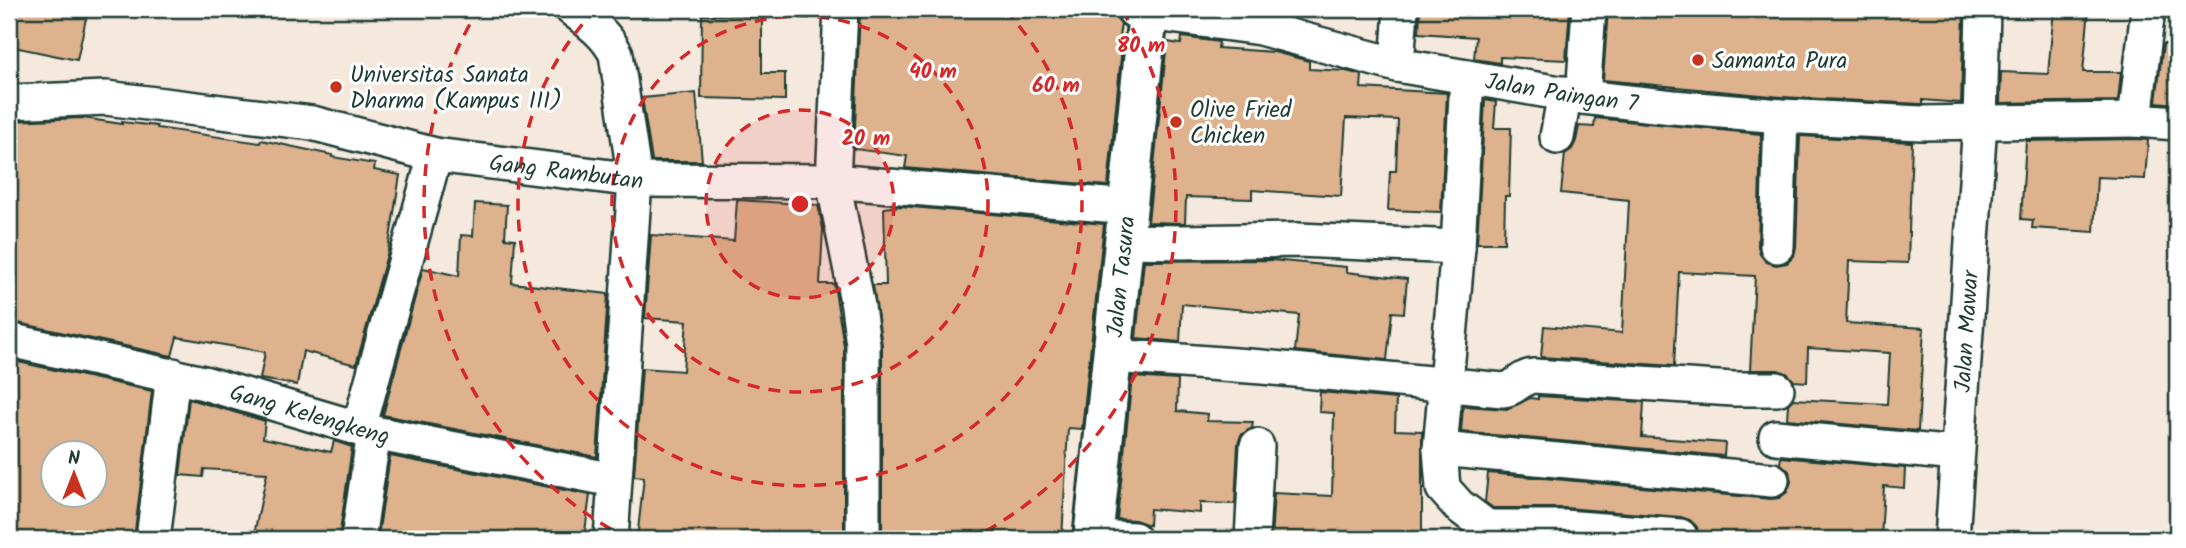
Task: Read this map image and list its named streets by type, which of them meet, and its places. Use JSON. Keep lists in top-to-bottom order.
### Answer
{
  "streets": {
    "street": [
      "Jalan Paingan 7",
      "Gang Rambutan",
      "Jalan Tasura",
      "Jalan Mawar",
      "Gang Kelengkeng"
    ]
  },
  "crossings": [
    ["Jalan Paingan 7", "Jalan Tasura"],
    ["Jalan Paingan 7", "Jalan Mawar"],
    ["Gang Rambutan", "Jalan Tasura"]
  ],
  "places": ["Samanta Pura", "Universitas Sanata Dharma (Kampus III)", "Olive Fried Chicken"],
  "north": "top",
  "rings": [
    "80 m",
    "40 m",
    "60 m",
    "20 m"
  ]
}
